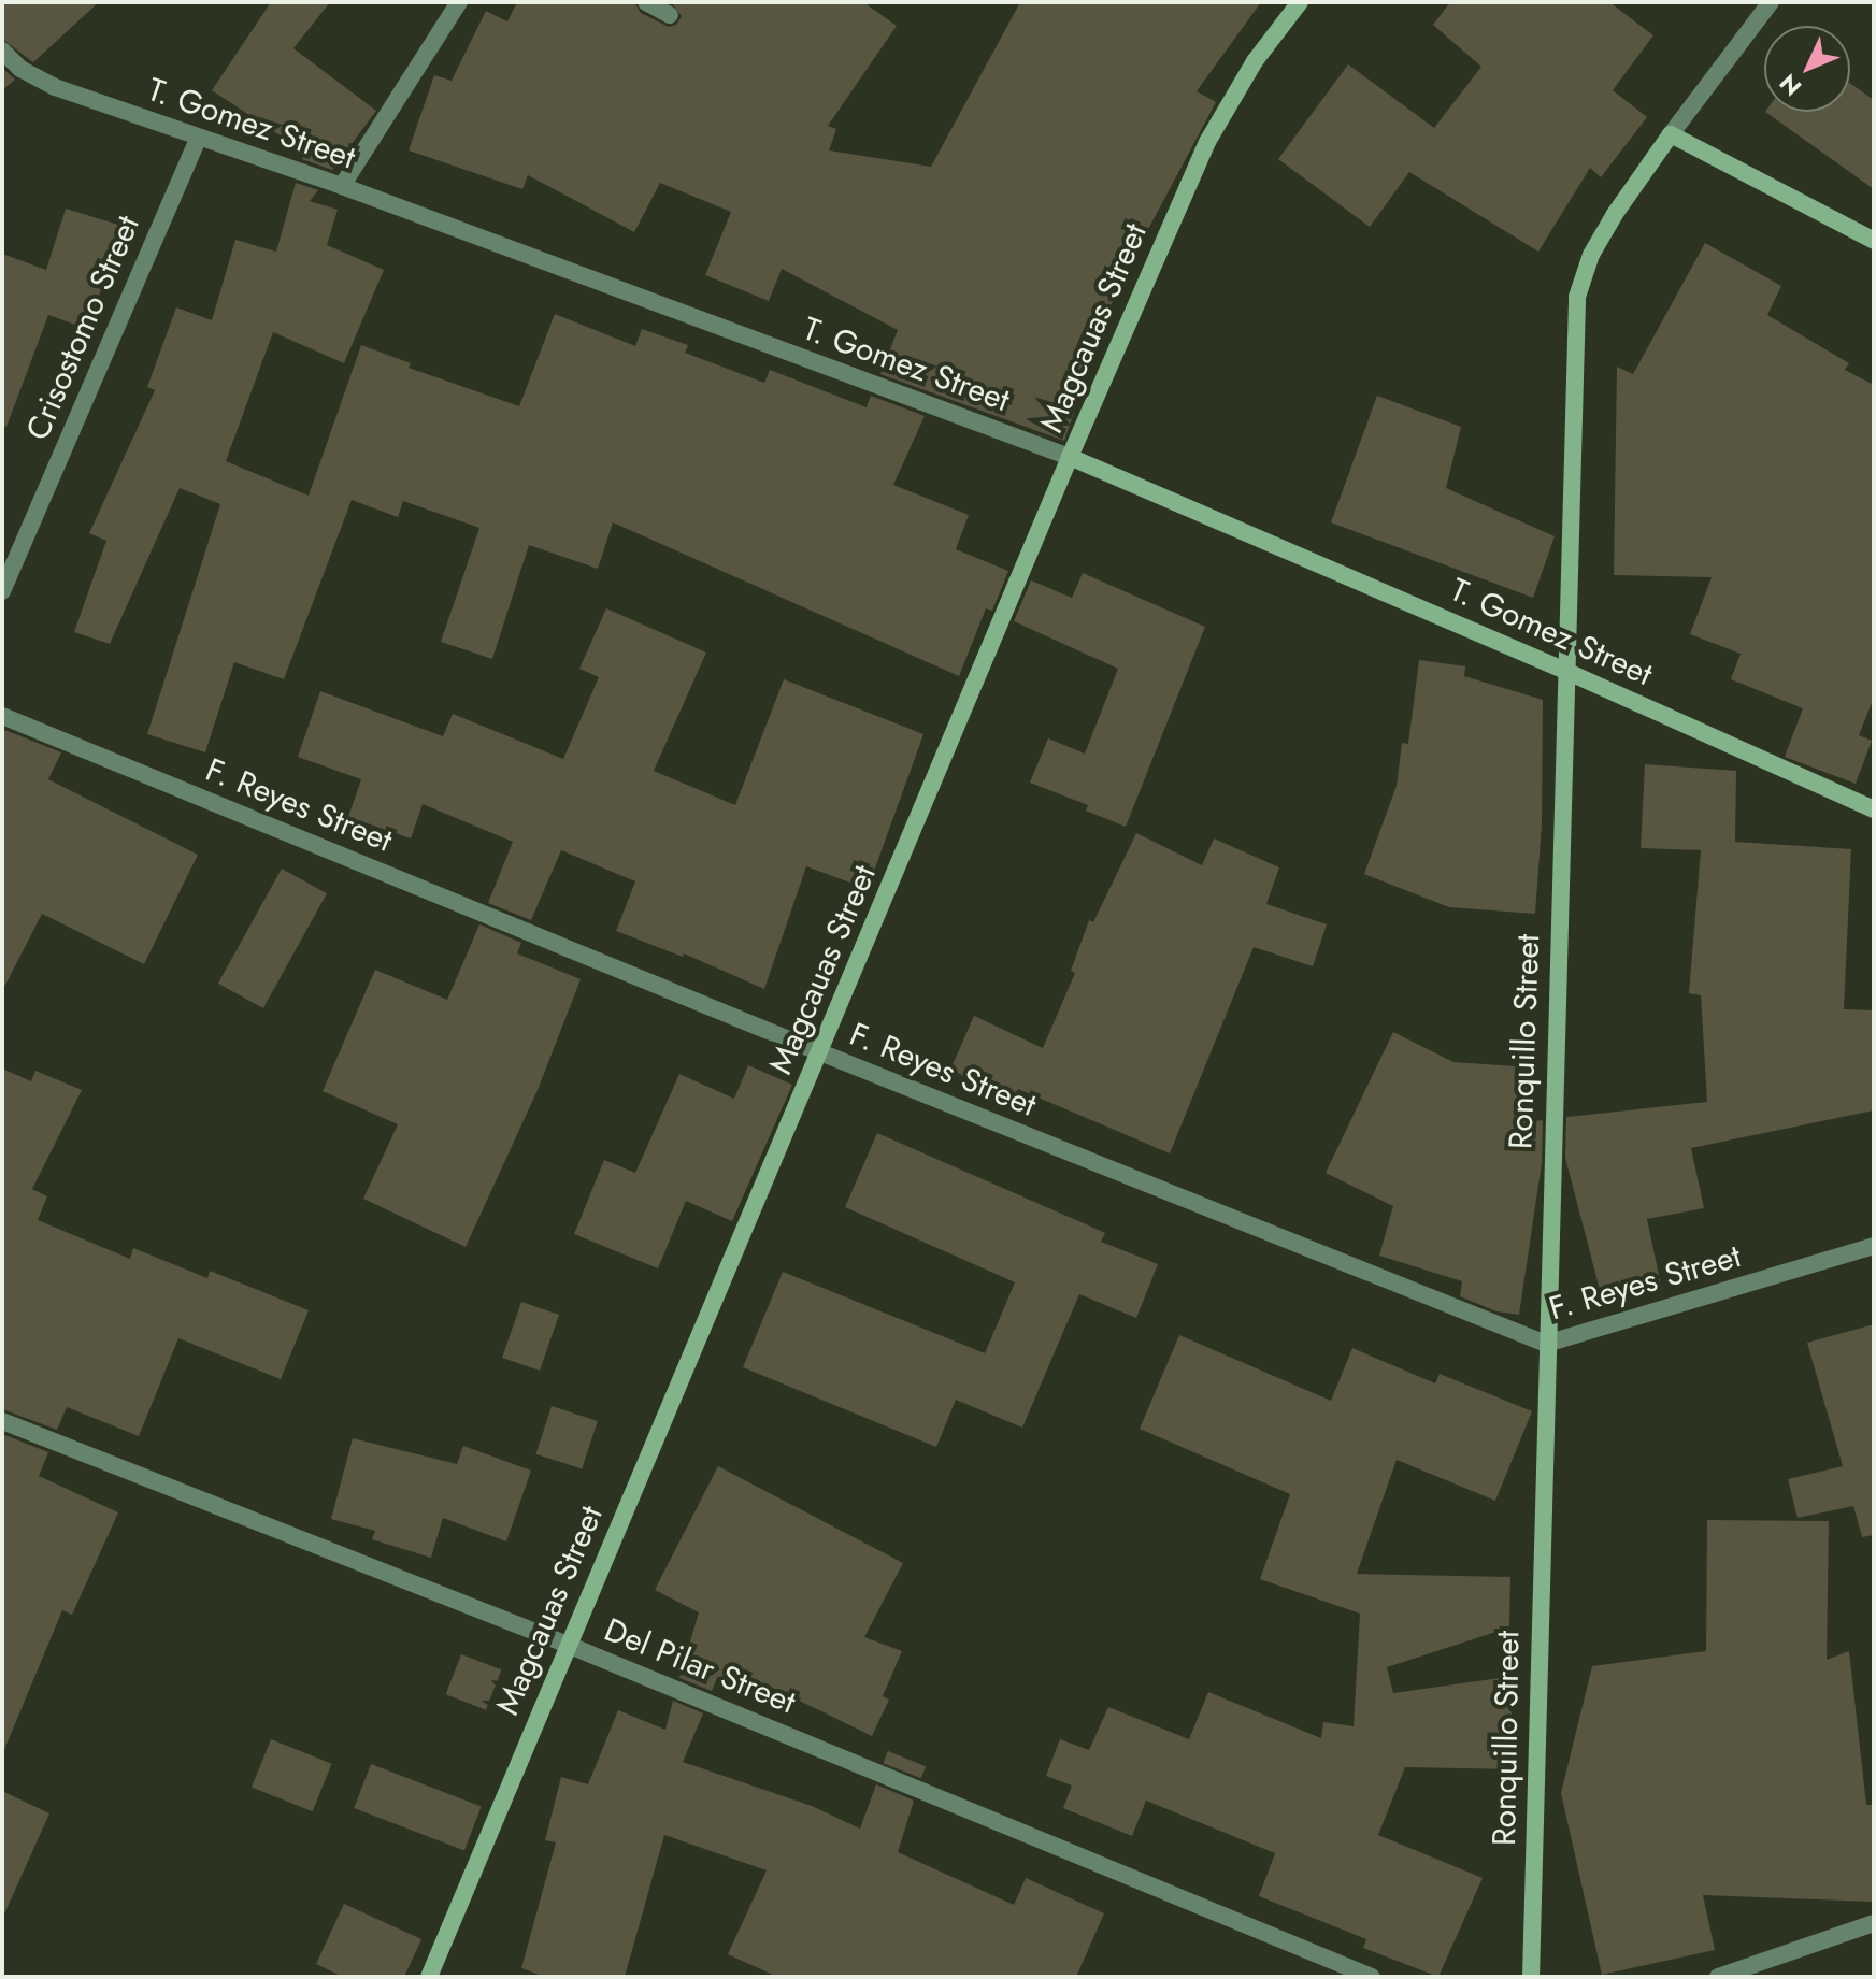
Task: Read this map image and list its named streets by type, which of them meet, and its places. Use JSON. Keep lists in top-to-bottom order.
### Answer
{
  "streets": {
    "street": [
      "T. Gomez Street",
      "Crisostomo Street",
      "Magcauas Street",
      "F. Reyes Street",
      "Ronquillo Street",
      "Del Pilar Street"
    ]
  },
  "crossings": [
    ["T. Gomez Street", "Crisostomo Street"],
    ["T. Gomez Street", "Magcauas Street"],
    ["T. Gomez Street", "Ronquillo Street"],
    ["Magcauas Street", "F. Reyes Street"],
    ["Magcauas Street", "Del Pilar Street"],
    ["F. Reyes Street", "Ronquillo Street"]
  ],
  "north": "bottom left"
}
